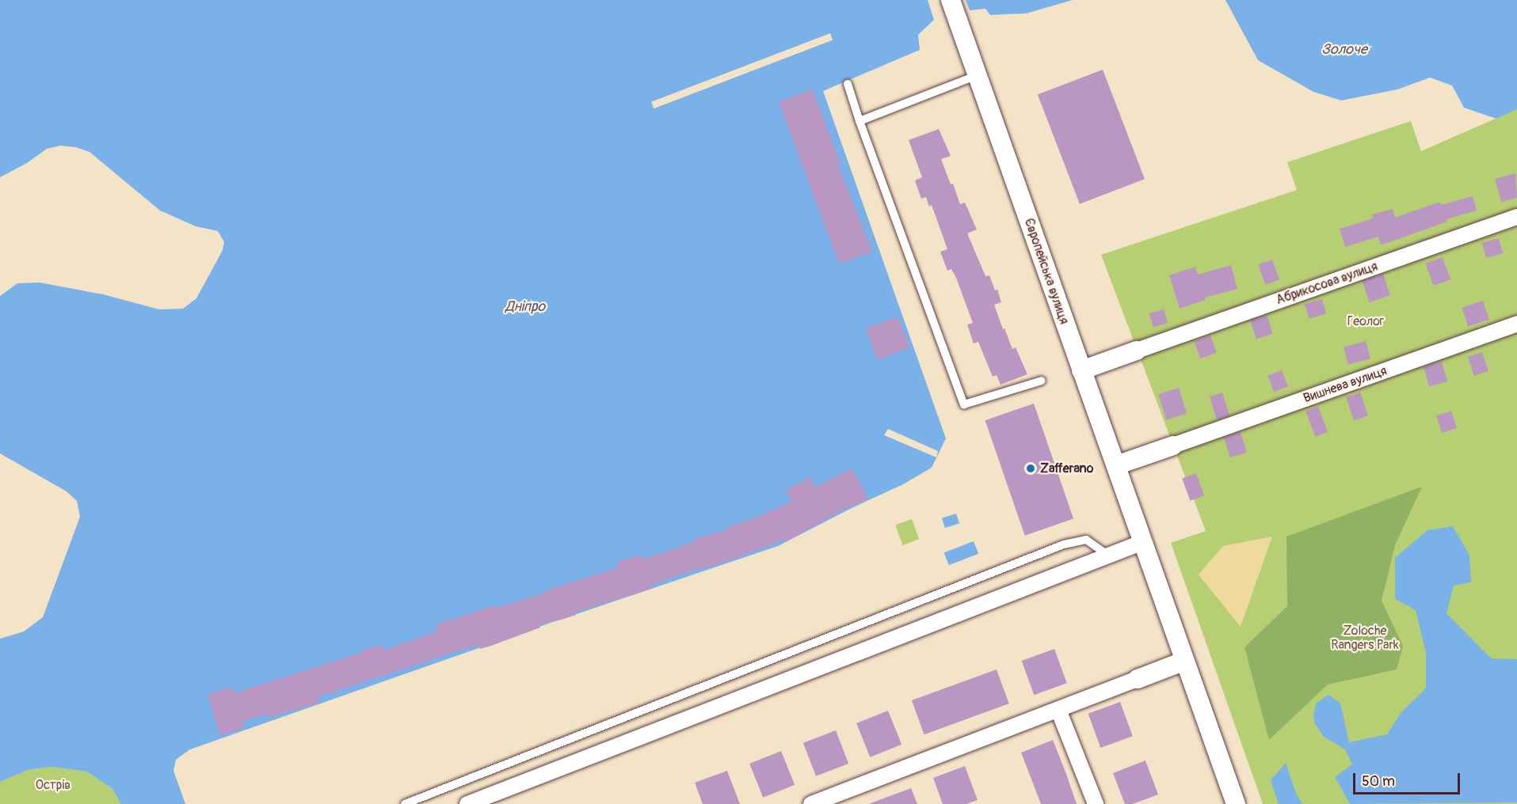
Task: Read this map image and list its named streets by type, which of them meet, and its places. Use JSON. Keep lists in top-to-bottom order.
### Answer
{
  "streets": {
    "street": ["Європейська вулиця", "Абрикосова вулиця", "Вишнева вулиця"]
  },
  "water": ["Золоче", "Дніпро"],
  "parks": ["Геолог", "Zoloche Rangers Park", "Острів"],
  "places": ["Zafferano"],
  "scale_bar": "50 m"
}
